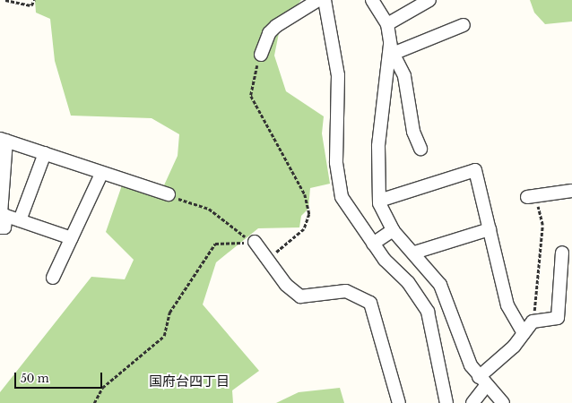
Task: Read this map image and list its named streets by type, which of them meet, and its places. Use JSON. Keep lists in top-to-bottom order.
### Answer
{
  "districts": ["国府台四丁目"],
  "scale_bar": "50 m"
}
